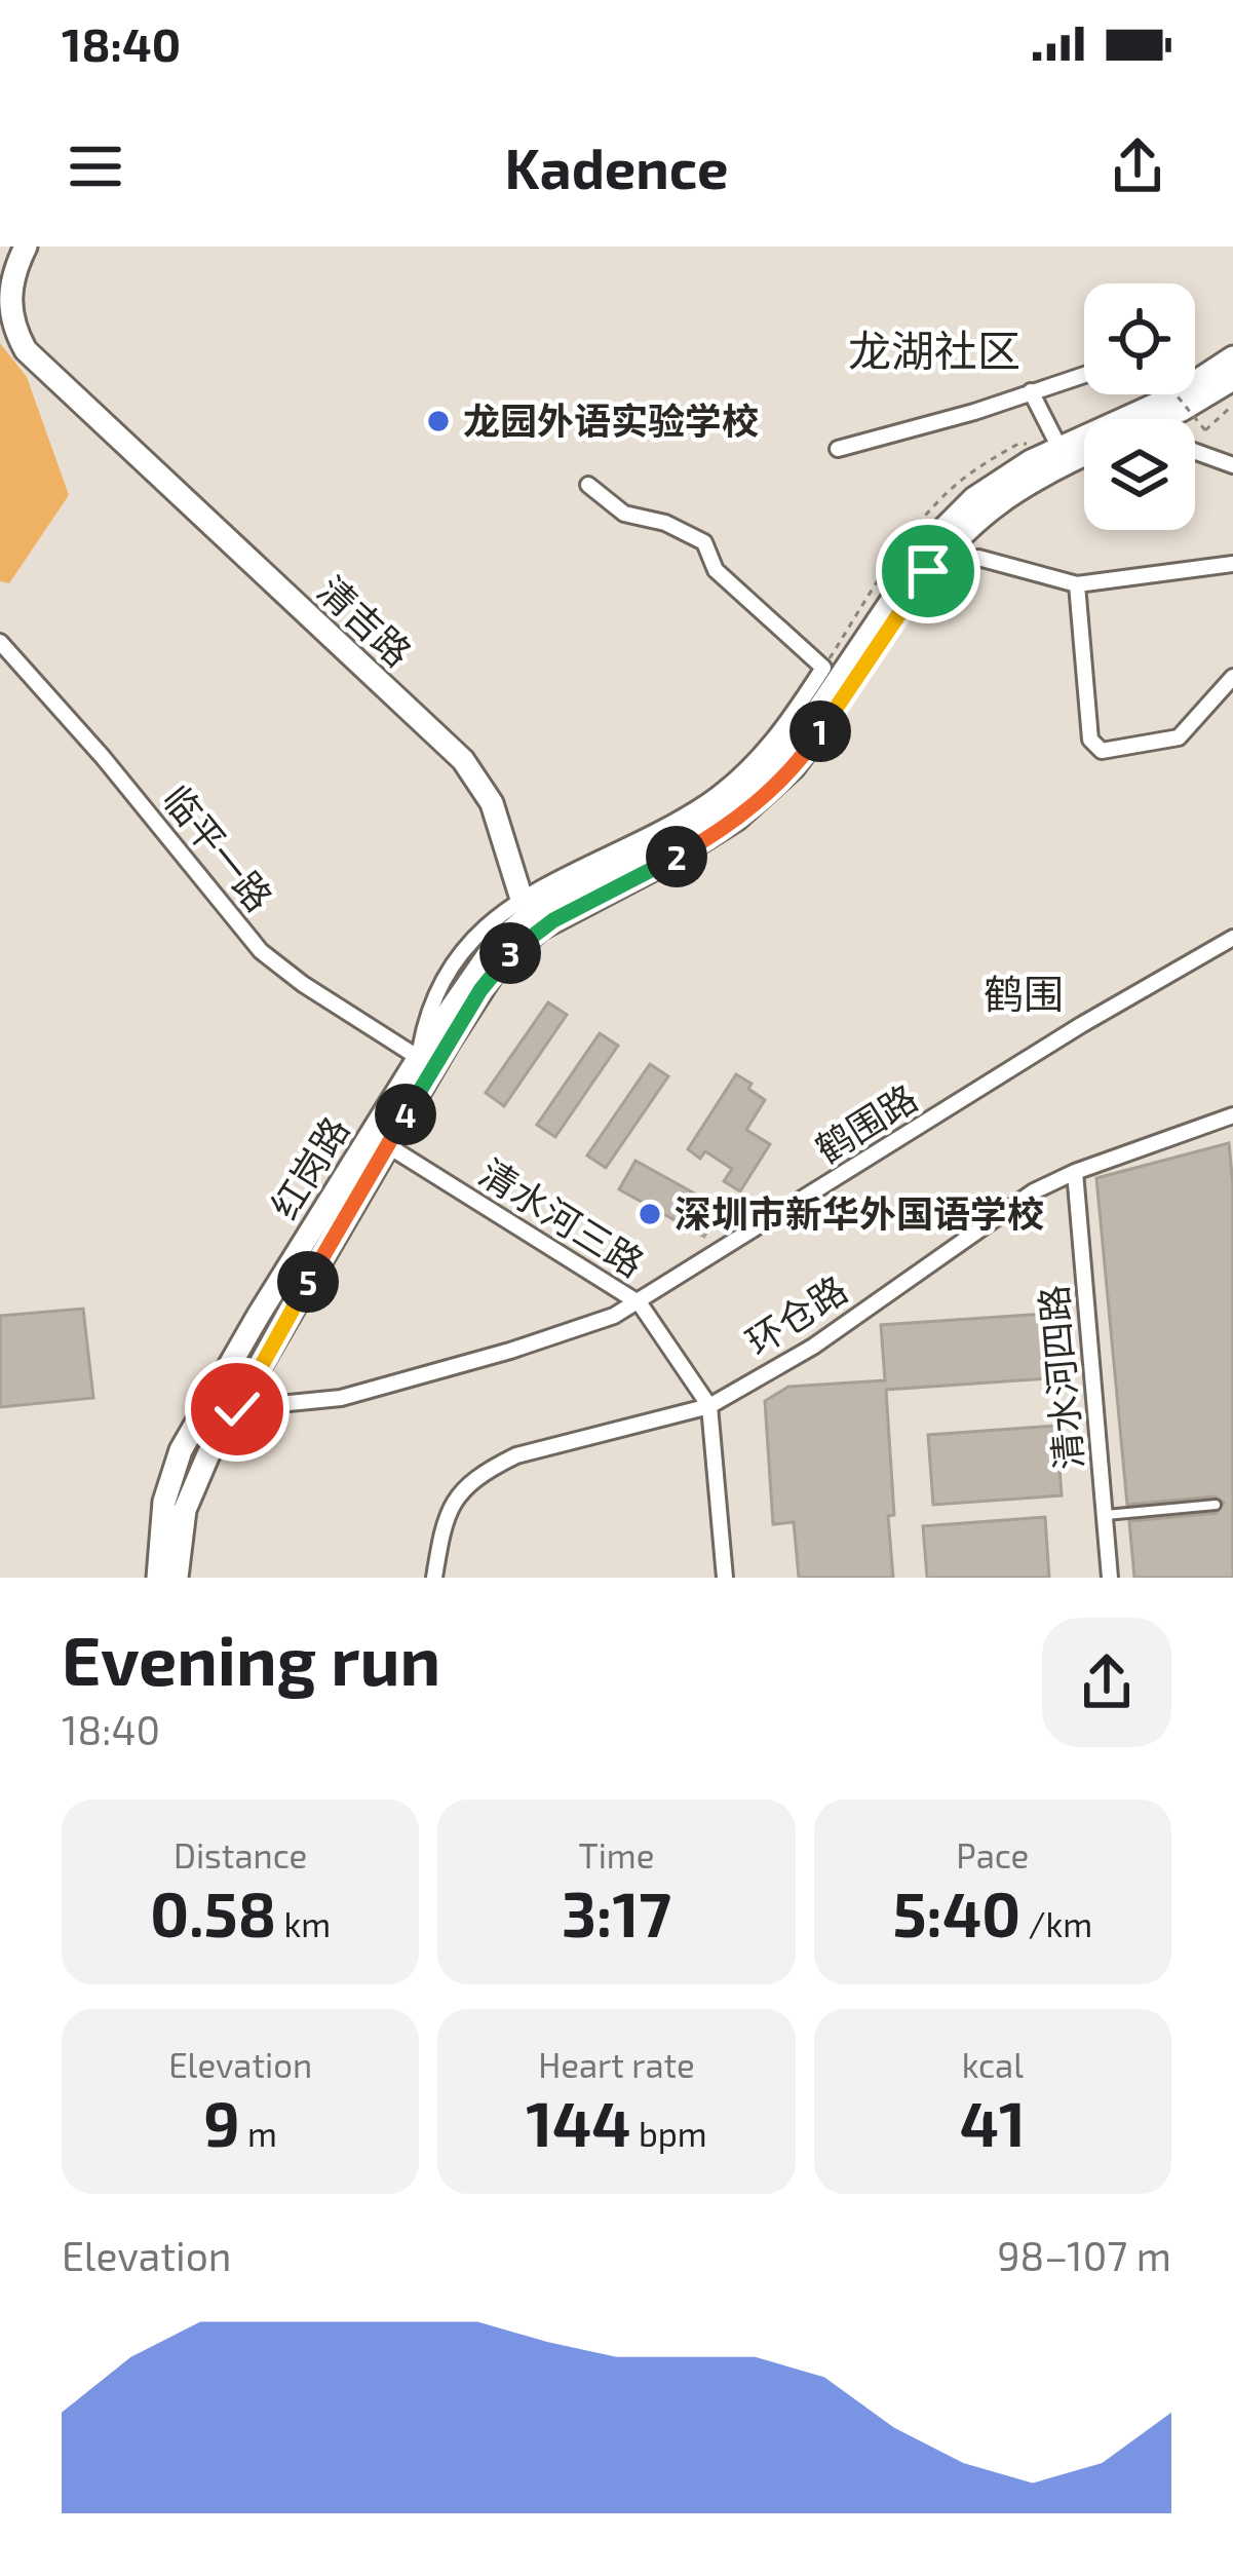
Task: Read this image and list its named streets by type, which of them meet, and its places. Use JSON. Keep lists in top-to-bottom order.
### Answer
{
  "streets": {
    "main road": ["清吉路", "红岗路"],
    "street": [
      "临平一路",
      "鹤围路",
      "清水河三路",
      "环仓路",
      "清水河四路"
    ]
  },
  "crossings": [
    ["临平一路", "红岗路"],
    ["鹤围路", "红岗路"],
    ["鹤围路", "清水河三路"],
    ["红岗路", "清水河三路"],
    ["清水河三路", "环仓路"],
    ["环仓路", "清水河四路"]
  ],
  "districts": ["龙湖社区", "鹤围"],
  "places": ["龙园外语实验学校", "深圳市新华外国语学校"],
  "page": {
    "status": "18:40",
    "header": "Kadence",
    "pins": [
      "1",
      "2",
      "3",
      "4",
      "5"
    ],
    "heading": ["Evening run", "18:40"],
    "stats": [
      ["Distance", "0.58 km"],
      ["Time", "3:17"],
      ["Pace", "5:40 /km"],
      ["Elevation", "9 m"],
      ["Heart rate", "144 bpm"],
      ["kcal", "41"]
    ],
    "chart": ["Elevation", "98–107 m"]
  }
}
